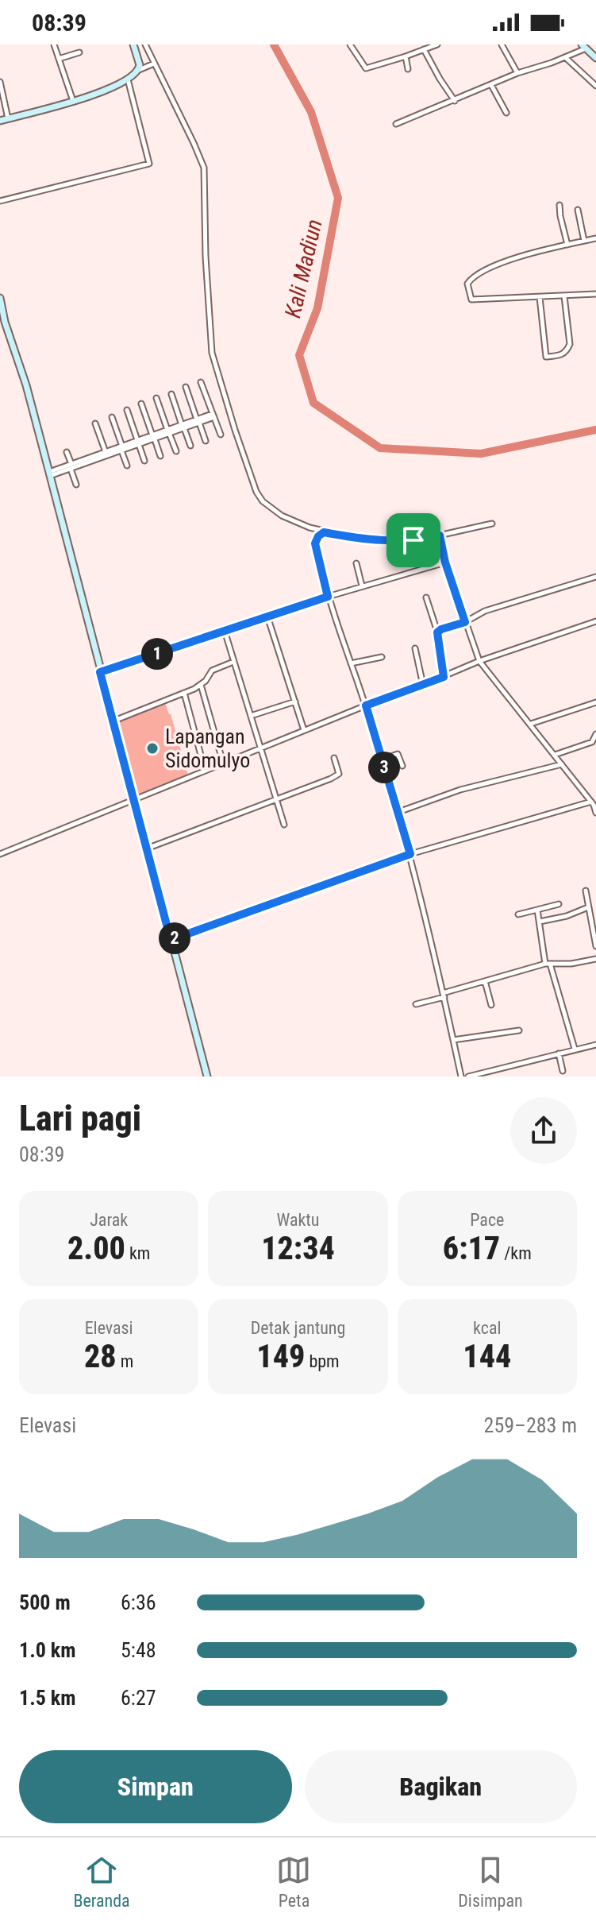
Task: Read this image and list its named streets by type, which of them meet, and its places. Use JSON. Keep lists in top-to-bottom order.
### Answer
{
  "water": ["Kali Madiun"],
  "places": ["Lapangan Sidomulyo"],
  "page": {
    "status": "08:39",
    "pins": ["1", "3", "2"],
    "heading": ["Lari pagi", "08:39"],
    "stats": [
      ["Jarak", "2.00 km"],
      ["Waktu", "12:34"],
      ["Pace", "6:17 /km"],
      ["Elevasi", "28 m"],
      ["Detak jantung", "149 bpm"],
      ["kcal", "144"]
    ],
    "chart": ["Elevasi", "259–283 m"],
    "list": [
      {
        "name": "500 m",
        "note": "6:36"
      },
      {
        "name": "1.0 km",
        "note": "5:48"
      },
      {
        "name": "1.5 km",
        "note": "6:27"
      }
    ],
    "buttons": ["Simpan", "Bagikan"],
    "tabs": ["Beranda", "Peta", "Disimpan"]
  }
}
